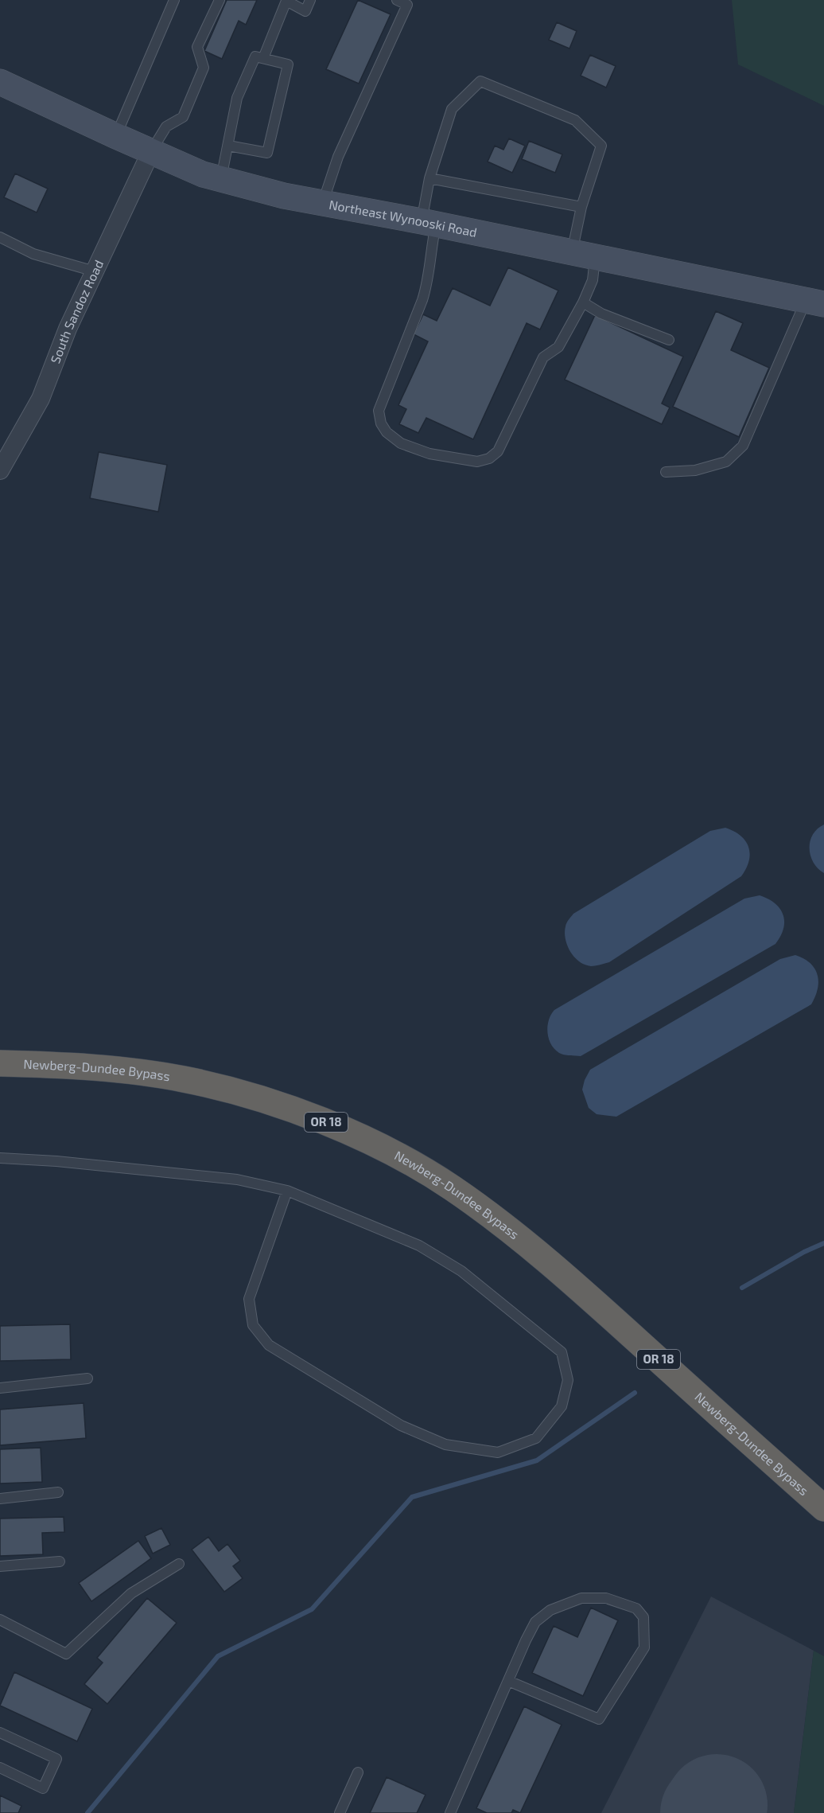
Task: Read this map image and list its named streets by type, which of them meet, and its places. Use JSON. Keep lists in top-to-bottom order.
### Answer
{
  "streets": {
    "highway": ["Newberg-Dundee Bypass", "OR 18"],
    "main road": ["Northeast Wynooski Road"],
    "street": ["South Sandoz Road"]
  },
  "crossings": [
    ["Northeast Wynooski Road", "South Sandoz Road"]
  ]
}
